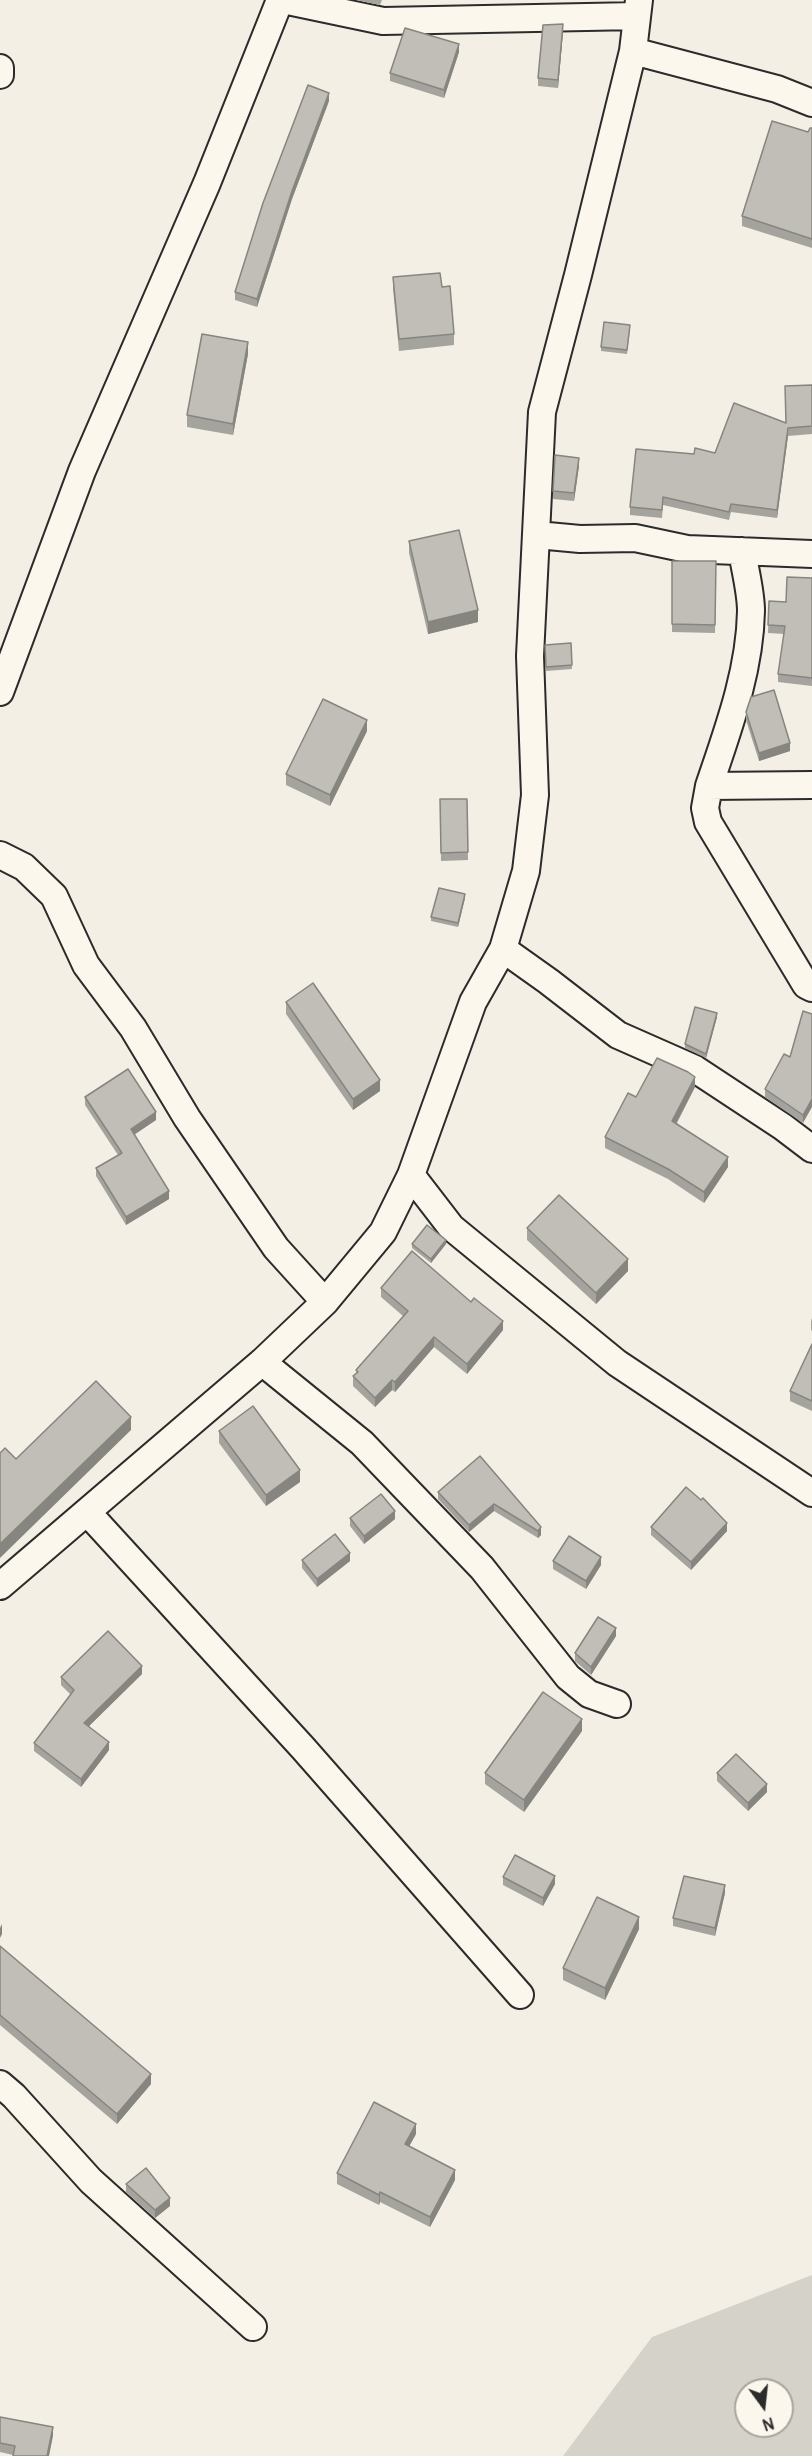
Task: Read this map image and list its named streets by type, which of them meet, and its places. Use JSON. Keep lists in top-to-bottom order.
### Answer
{
  "north": "bottom"
}
